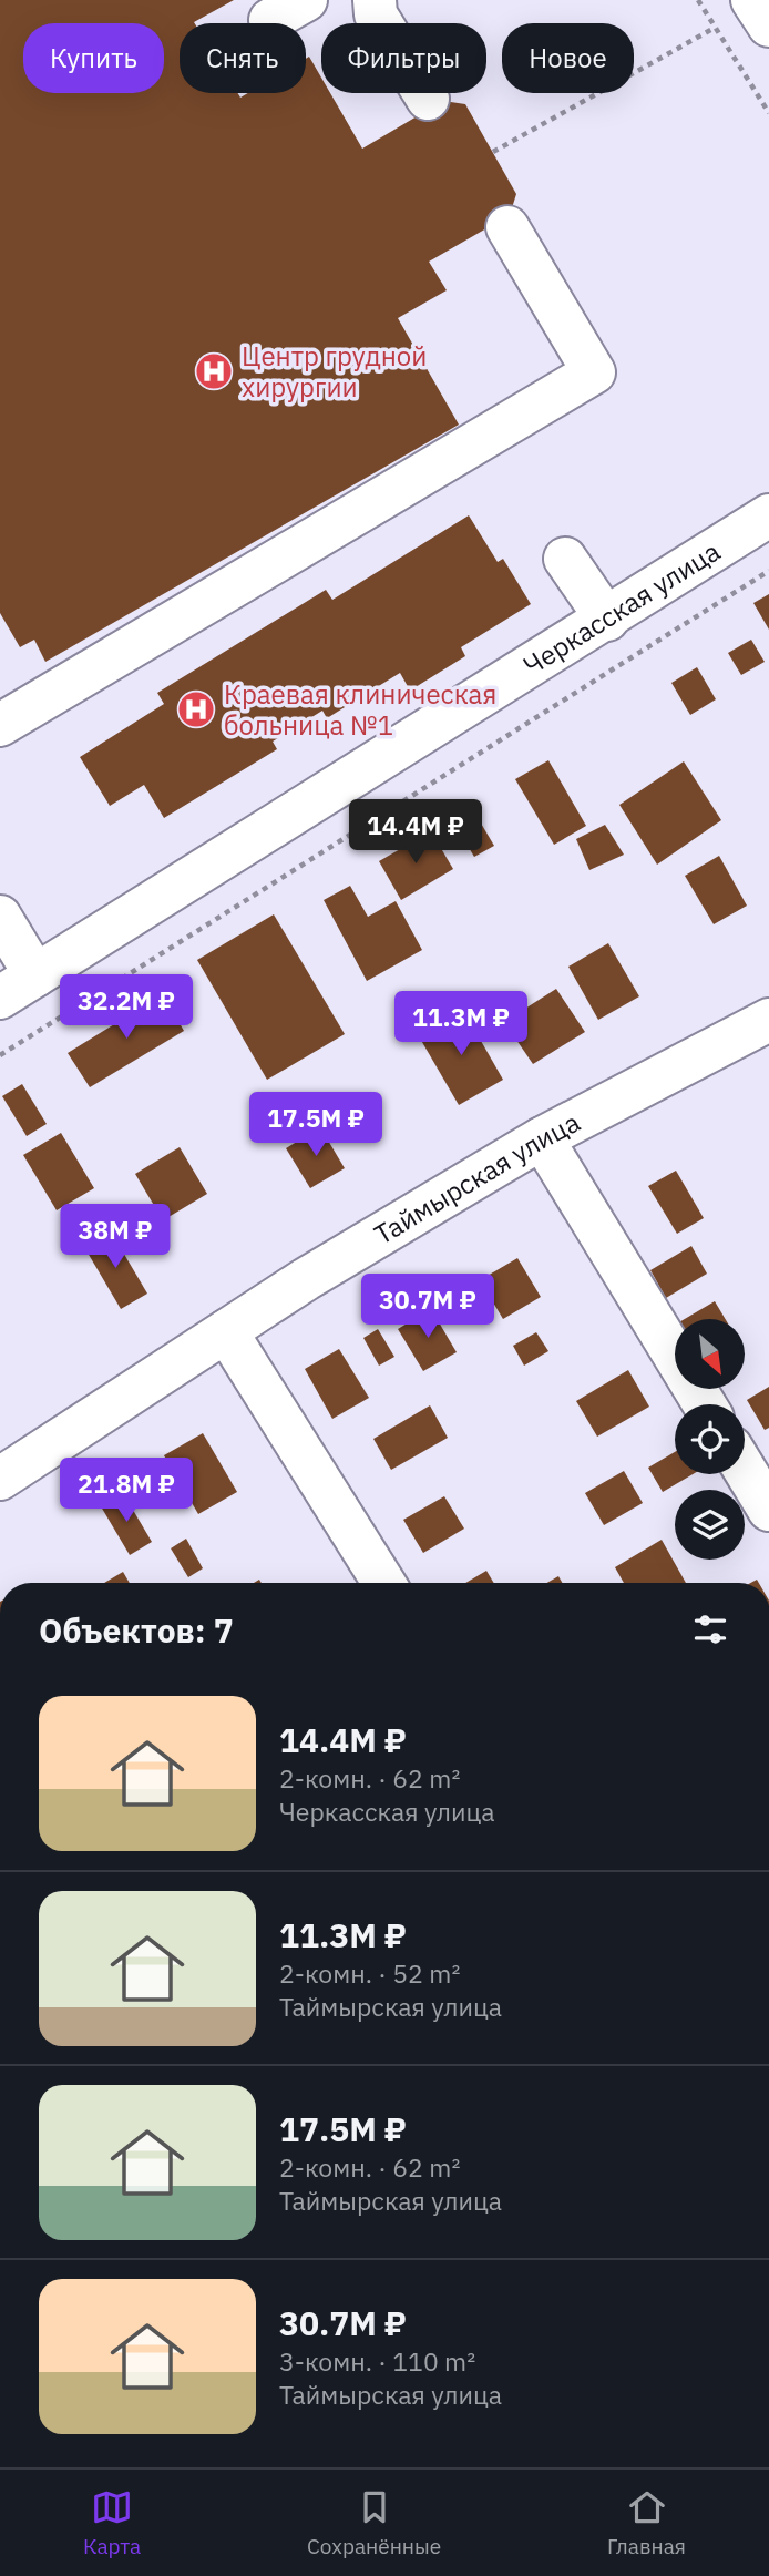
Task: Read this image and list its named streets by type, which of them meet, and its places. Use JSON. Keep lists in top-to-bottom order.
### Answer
{
  "streets": {
    "street": ["Черкасская улица", "Таймырская улица"]
  },
  "places": {
    "hospital": ["Центр грудной хирургии", "Краевая клиническая больница №1"]
  },
  "north": "bottom right",
  "page": {
    "chip": [
      "Купить",
      "Снять",
      "Фильтры",
      "Новое"
    ],
    "price": [
      "14.4M ₽",
      "32.2M ₽",
      "11.3M ₽",
      "17.5M ₽",
      "38M ₽",
      "30.7M ₽",
      "21.8M ₽"
    ],
    "heading": "Объектов: 7",
    "list": [
      {
        "name": "14.4M ₽",
        "note": "2-комн. · 62 m² · Черкасская улица"
      },
      {
        "name": "11.3M ₽",
        "note": "2-комн. · 52 m² · Таймырская улица"
      },
      {
        "name": "17.5M ₽",
        "note": "2-комн. · 62 m² · Таймырская улица"
      },
      {
        "name": "30.7M ₽",
        "note": "3-комн. · 110 m² · Таймырская улица"
      }
    ],
    "tabs": ["Карта", "Сохранённые", "Главная"]
  }
}
